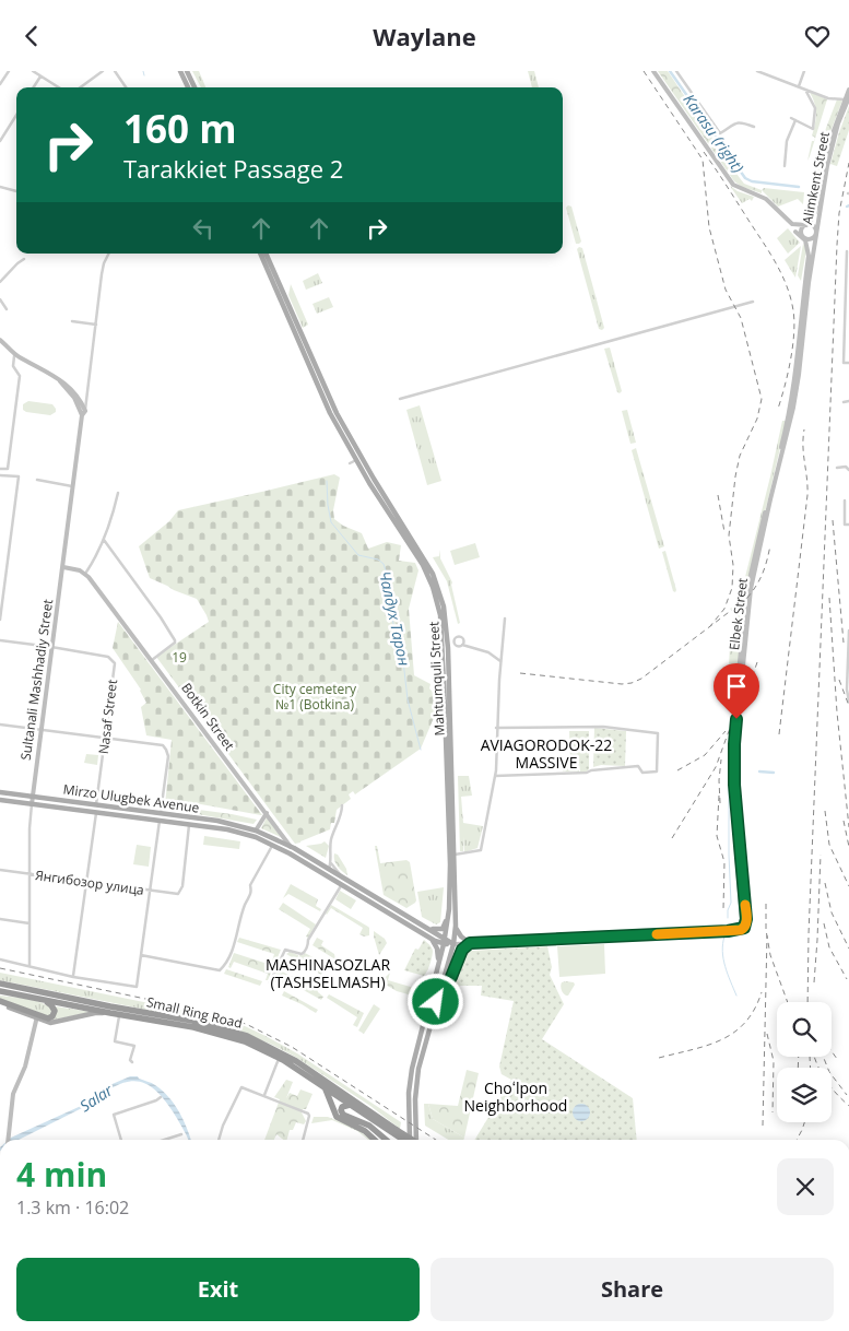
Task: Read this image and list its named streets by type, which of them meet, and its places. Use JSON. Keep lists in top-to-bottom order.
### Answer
{
  "streets": {
    "highway": ["Small Ring Road"],
    "main road": [
      "Alimkent Street",
      "Elbek Street",
      "Mahtumquli Street",
      "Sultаnali Mashhadiy Street",
      "Botkin Street",
      "Mirzo Ulugbek Avenue"
    ],
    "street": ["Nasaf Street", "Янгибозор улица"]
  },
  "crossings": [
    ["Alimkent Street", "Elbek Street"],
    ["Mahtumquli Street", "Botkin Street"],
    ["Sultаnali Mashhadiy Street", "Nasaf Street"],
    ["Sultаnali Mashhadiy Street", "Mirzo Ulugbek Avenue"],
    ["Nasaf Street", "Mirzo Ulugbek Avenue"],
    ["Botkin Street", "Mirzo Ulugbek Avenue"],
    ["Mirzo Ulugbek Avenue", "Янгибозор улица"]
  ],
  "districts": ["AVIAGORODOK-22 MASSIVE", "MASHINASOZLAR (TASHSELMASH)", "Choʻlpon Neighborhood"],
  "water": ["Karasu (right)", "Чалдух Тарон", "Salar"],
  "parks": ["19", "City cemetery №1 (Botkina)"],
  "page": {
    "header": "Waylane",
    "turn": ["160 m", "Tarakkiet Passage 2"],
    "heading": ["4 min", "1.3 km · 16:02"],
    "buttons": ["Exit", "Share"]
  }
}
